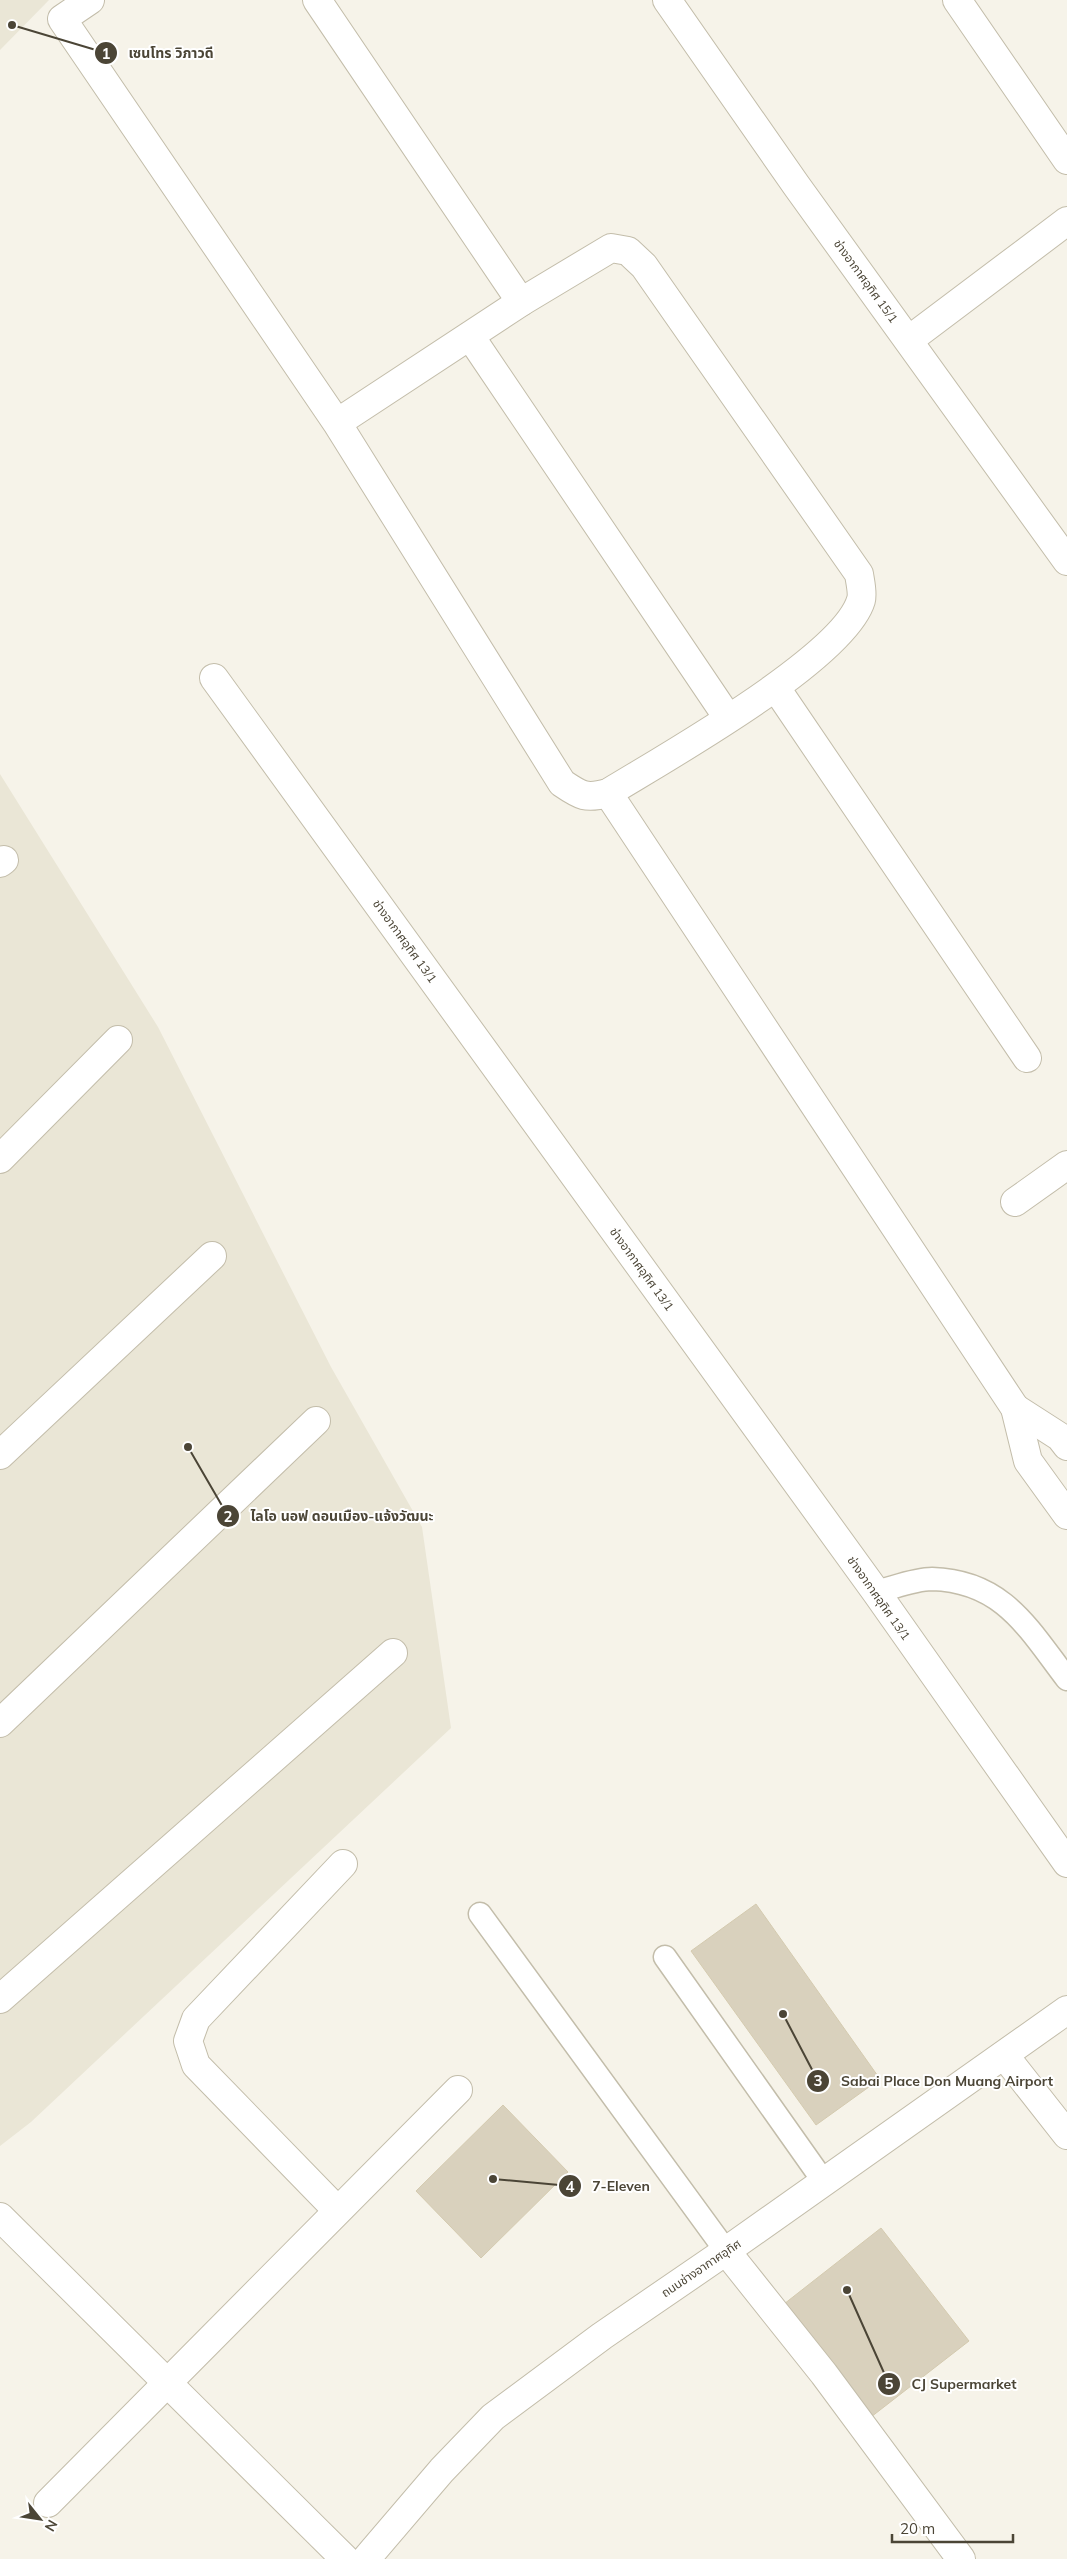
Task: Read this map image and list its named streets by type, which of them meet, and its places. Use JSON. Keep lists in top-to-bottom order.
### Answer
{
  "streets": {
    "street": ["ช่างอากาศอุทิศ 15/1", "ช่างอากาศอุทิศ 13/1", "ถนนช่างอากาศอุทิศ"]
  },
  "places": [
    "เซนโทร วิภาวดี",
    "ไลโอ นอฟ ดอนเมือง-แจ้งวัฒนะ",
    "Sabai Place Don Muang Airport",
    "7-Eleven",
    "CJ Supermarket"
  ],
  "scale_bar": "20 m",
  "north": "bottom right"
}
